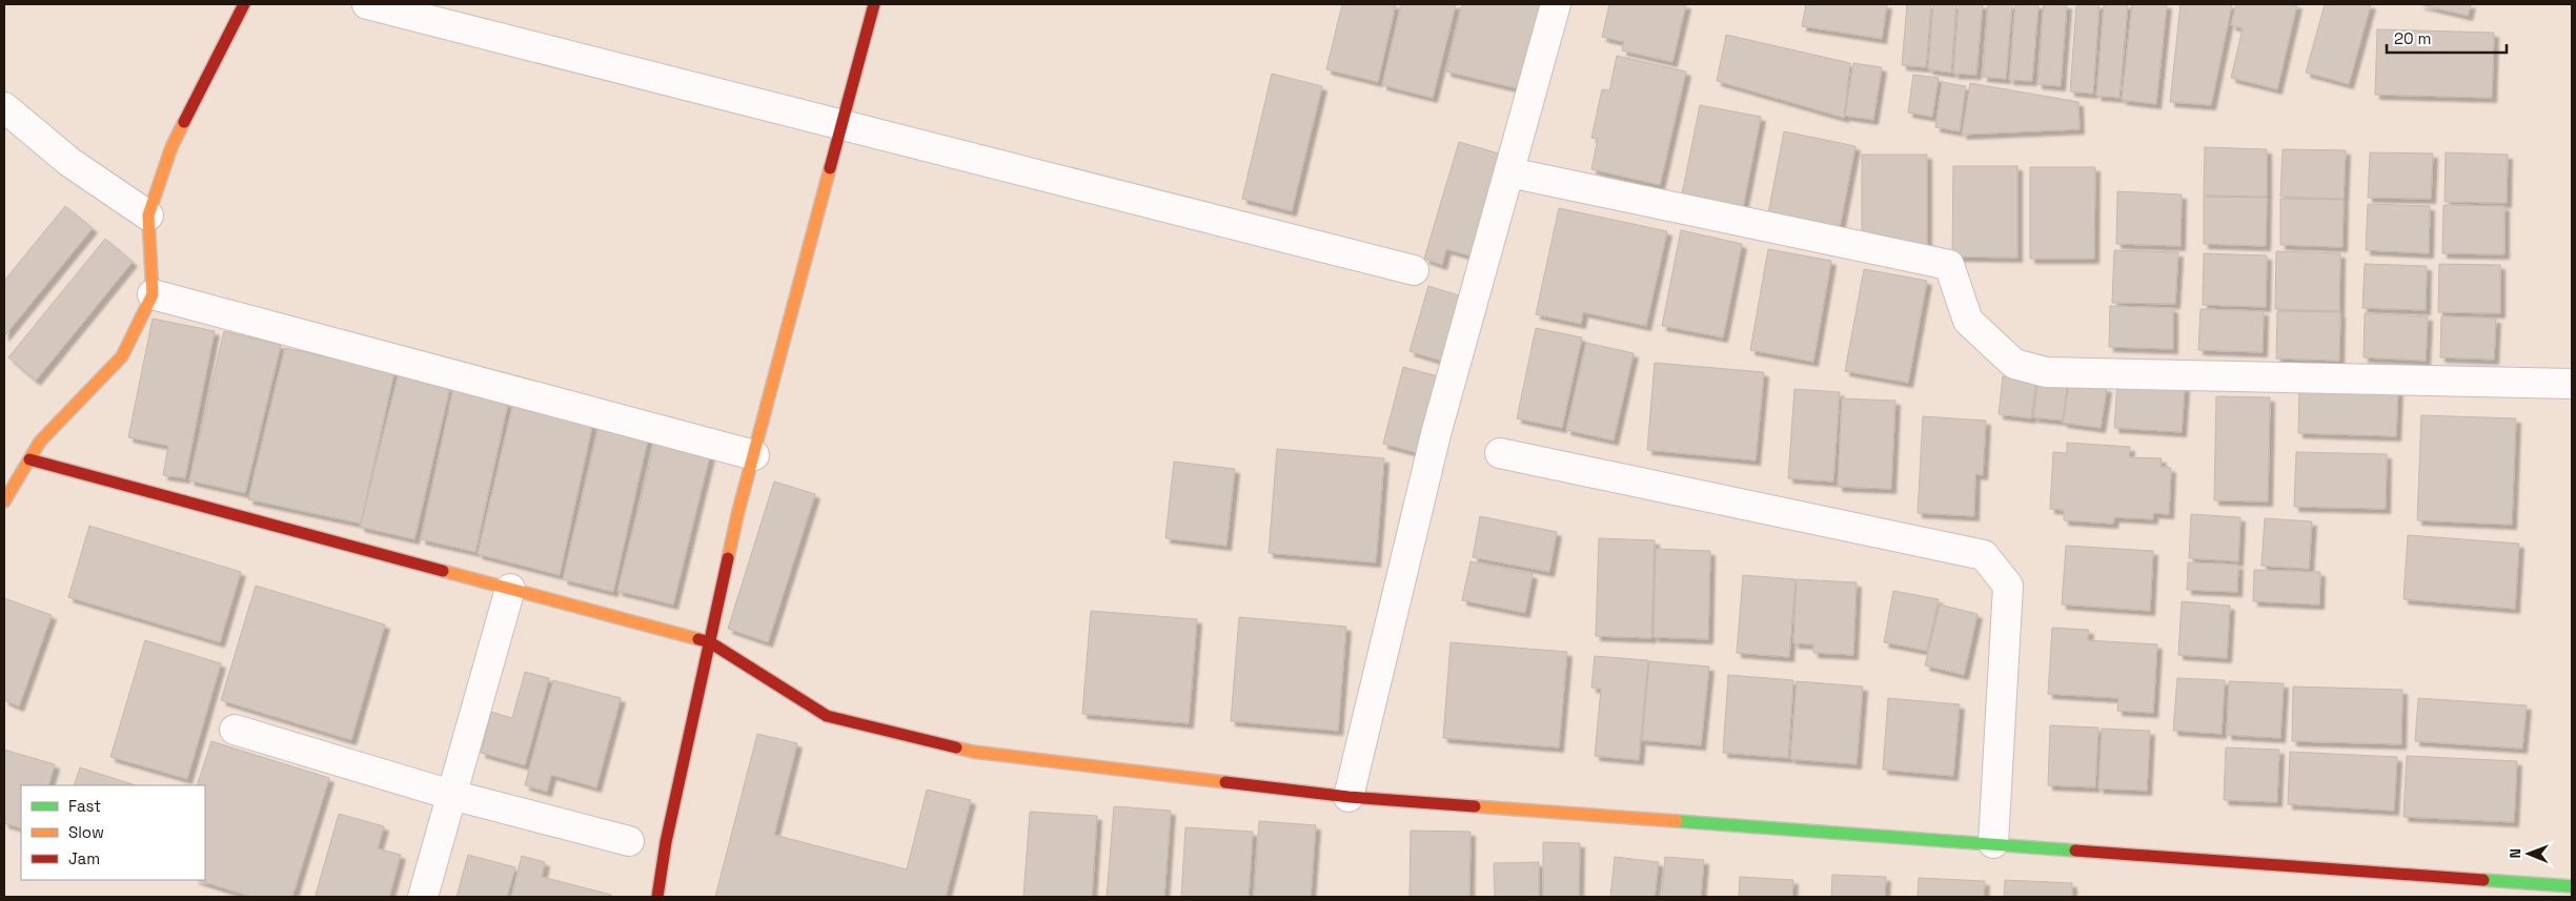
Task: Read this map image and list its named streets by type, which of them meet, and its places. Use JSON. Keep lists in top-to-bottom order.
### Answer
{
  "legend": ["Fast", "Slow", "Jam"],
  "scale_bar": "20 m",
  "north": "left"
}
